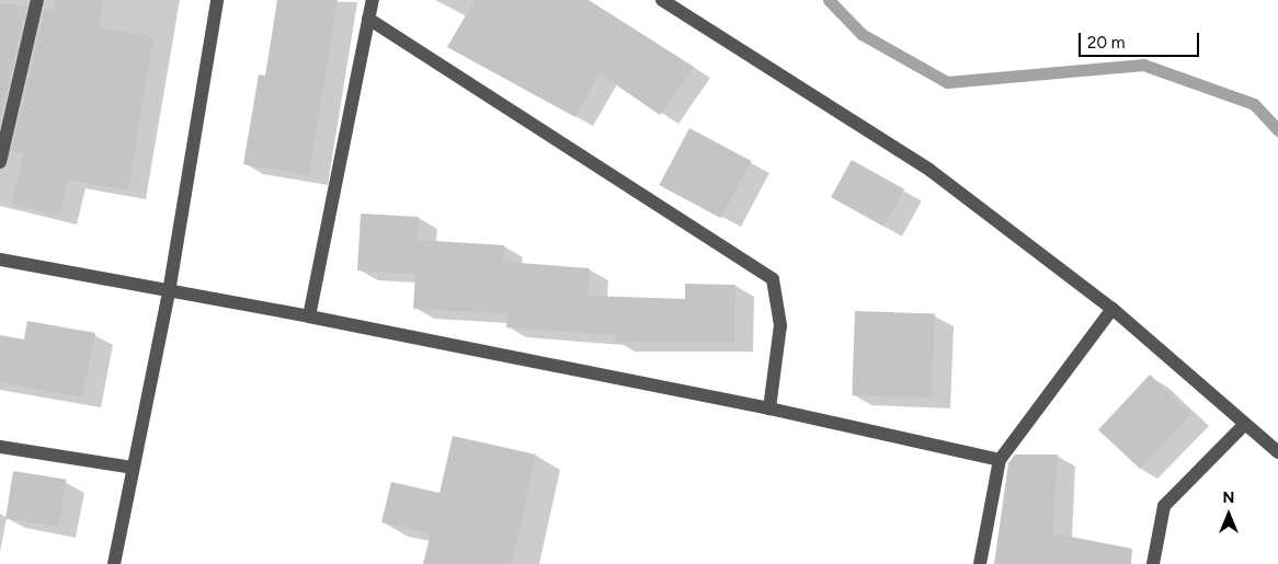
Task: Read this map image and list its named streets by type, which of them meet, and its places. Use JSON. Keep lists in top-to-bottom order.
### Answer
{
  "scale_bar": "20 m",
  "north": "top"
}
